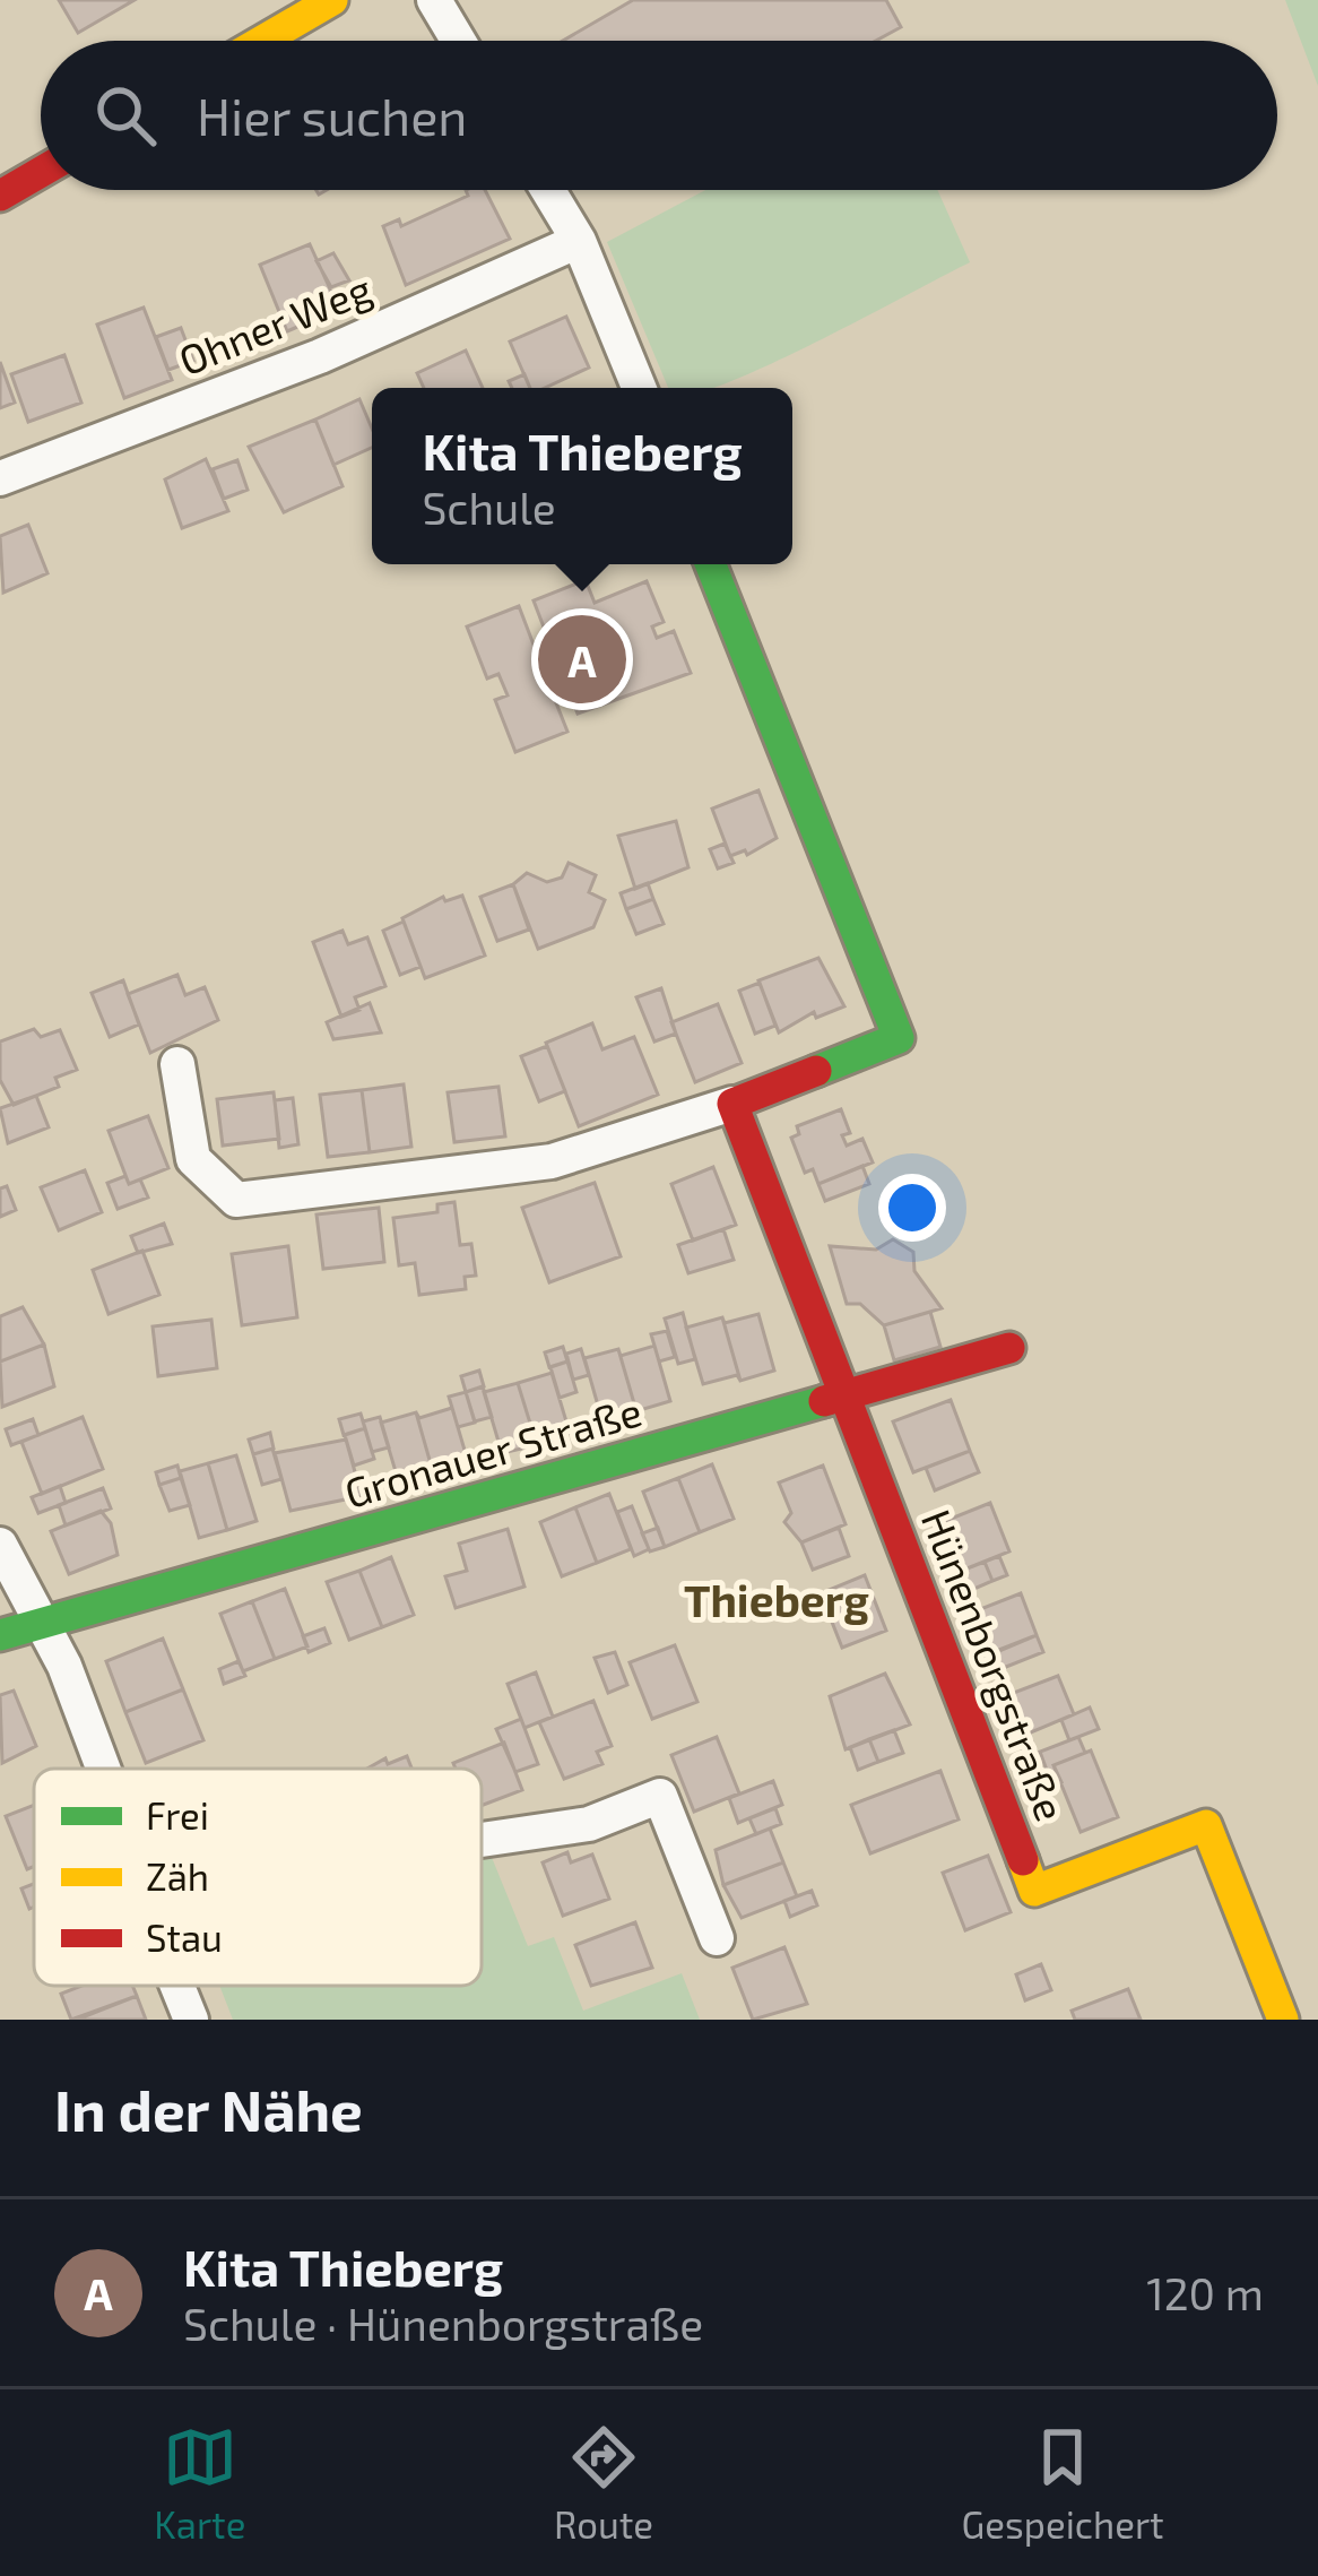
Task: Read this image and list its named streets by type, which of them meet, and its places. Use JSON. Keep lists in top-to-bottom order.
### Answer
{
  "streets": {
    "street": ["Ohner Weg", "Gronauer Straße", "Hünenborgstraße"]
  },
  "crossings": [
    ["Gronauer Straße", "Hünenborgstraße"]
  ],
  "districts": ["Thieberg"],
  "legend": ["Frei", "Zäh", "Stau"],
  "page": {
    "search": "Hier suchen",
    "popup": ["Kita Thieberg", "Schule"],
    "pins": "A",
    "heading": "In der Nähe",
    "list": [
      {
        "mark": "A",
        "name": "Kita Thieberg",
        "note": "Schule · Hünenborgstraße",
        "value": "120 m"
      }
    ],
    "nav": ["Karte", "Route", "Gespeichert"]
  }
}
